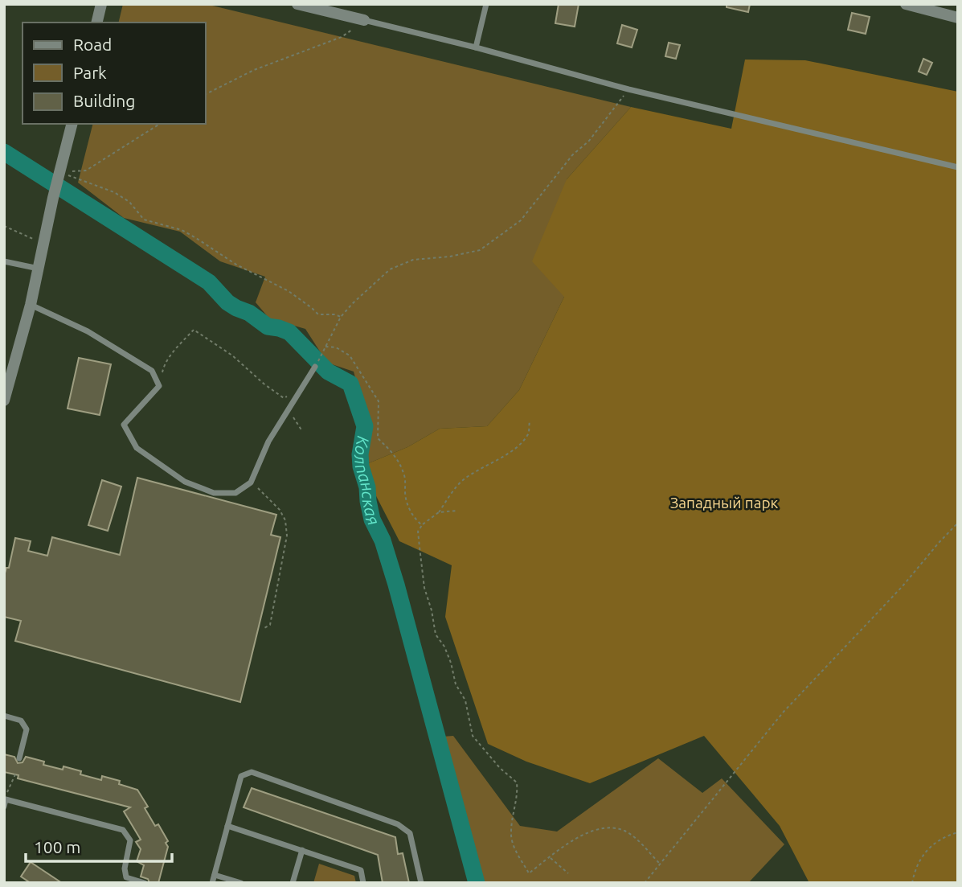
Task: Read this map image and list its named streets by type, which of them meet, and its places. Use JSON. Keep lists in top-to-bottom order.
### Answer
{
  "water": ["Колпанская"],
  "parks": ["Западный парк"],
  "legend": ["Road", "Park", "Building"],
  "scale_bar": "100 m"
}
